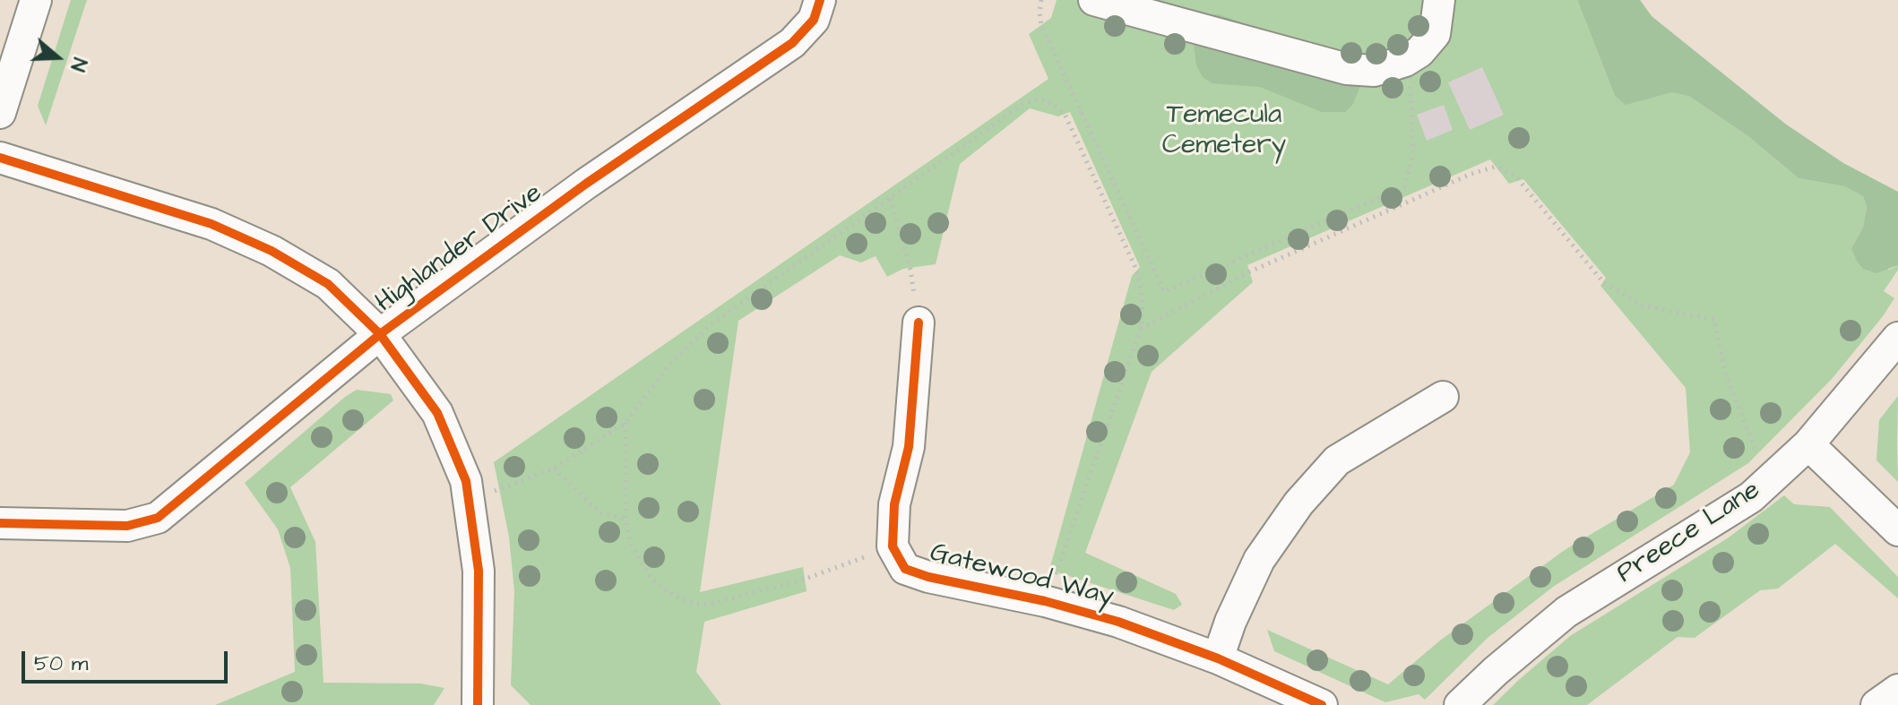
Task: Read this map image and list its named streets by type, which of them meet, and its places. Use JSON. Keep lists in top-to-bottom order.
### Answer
{
  "streets": {
    "street": ["Highlander Drive", "Preece Lane", "Gatewood Way"]
  },
  "parks": ["Temecula Cemetery"],
  "scale_bar": "50 m",
  "north": "right"
}
